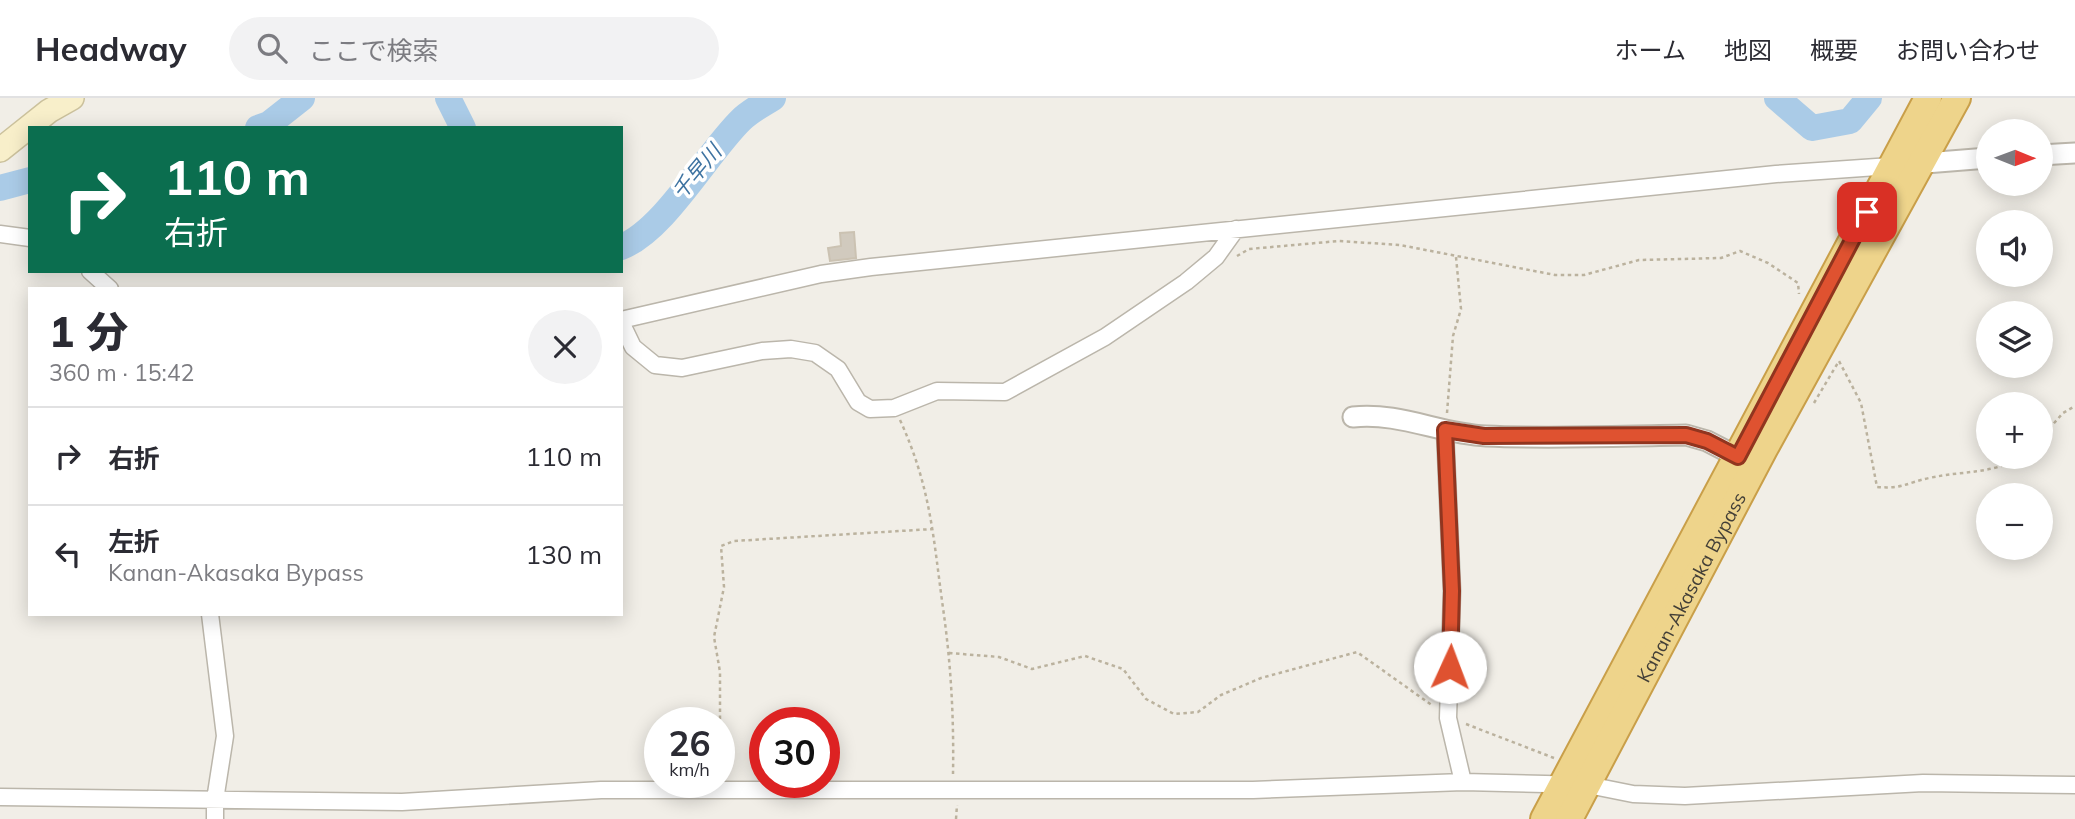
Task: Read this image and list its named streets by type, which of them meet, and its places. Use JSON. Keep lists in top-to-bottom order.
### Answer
{
  "streets": {
    "highway": ["Kanan-Akasaka Bypass"]
  },
  "water": ["千早川"],
  "north": "right",
  "page": {
    "header": "Headway",
    "search": "ここで検索",
    "nav": [
      "ホーム",
      "地図",
      "概要",
      "お問い合わせ"
    ],
    "map_buttons": ["+", "−"],
    "turn": ["110 m", "右折"],
    "heading": ["1 分", "360 m · 15:42"],
    "list": [
      {
        "name": "右折",
        "value": "110 m"
      },
      {
        "name": "左折",
        "note": "Kanan-Akasaka Bypass",
        "value": "130 m"
      }
    ],
    "speed": "26 km/h",
    "limit": "30"
  }
}
